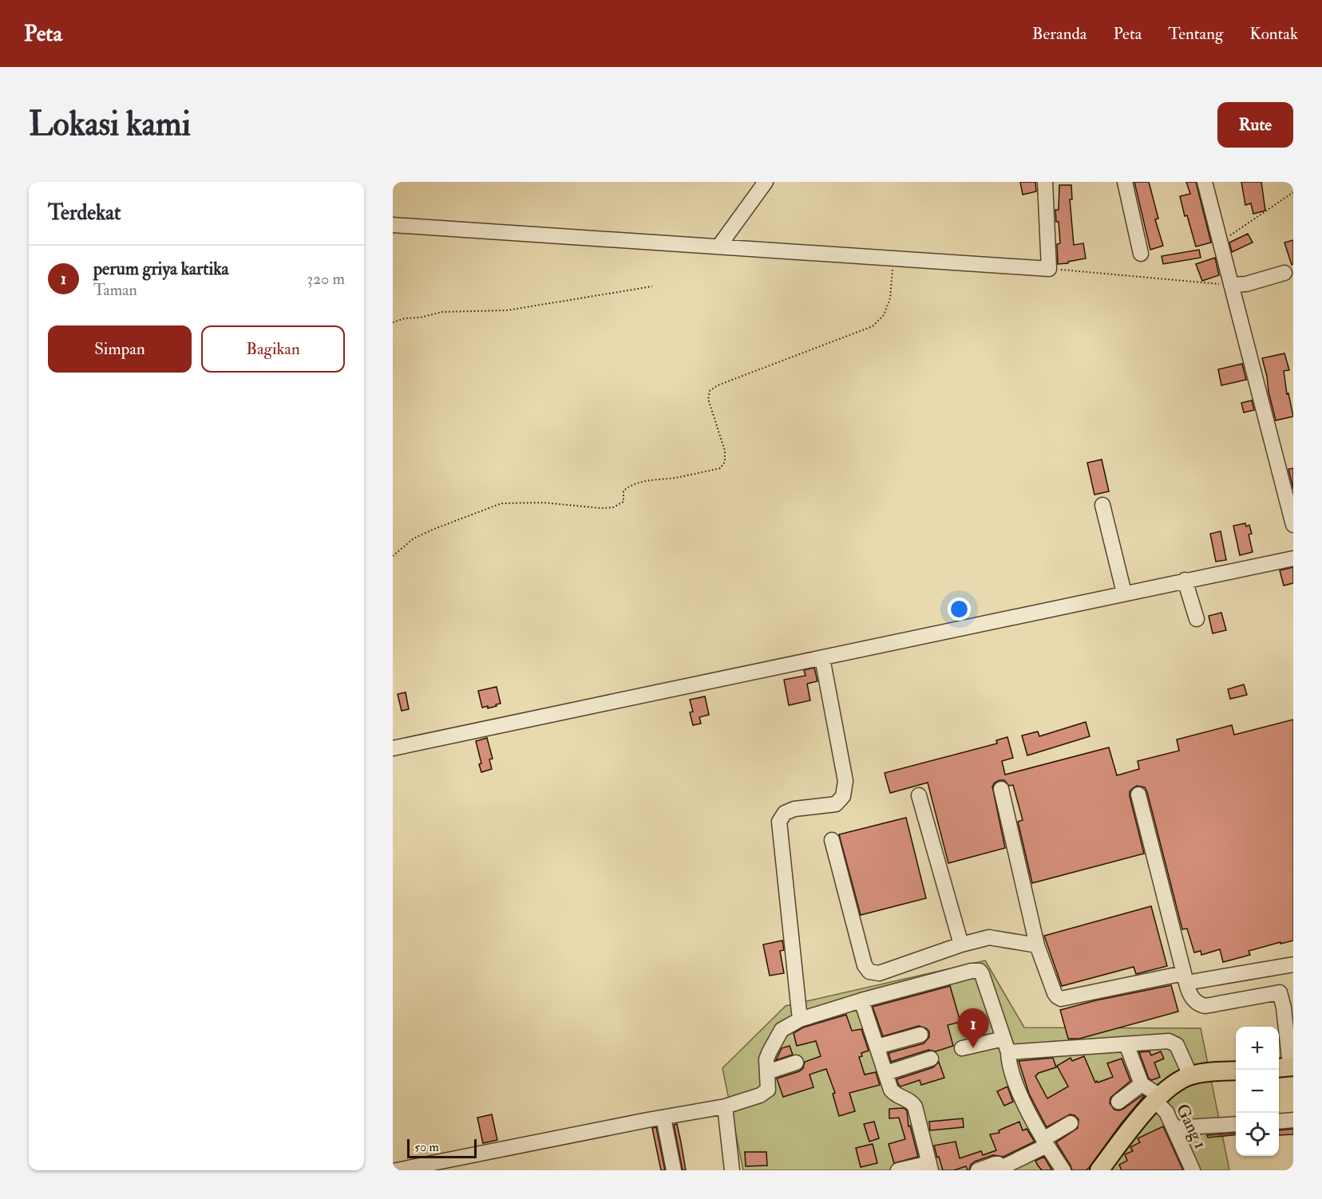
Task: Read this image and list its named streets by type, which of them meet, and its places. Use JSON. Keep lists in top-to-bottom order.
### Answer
{
  "streets": {
    "street": ["Gang 1"]
  },
  "scale_bar": "50 m",
  "page": {
    "header": "Peta",
    "nav": [
      "Beranda",
      "Peta",
      "Tentang",
      "Kontak"
    ],
    "buttons": [
      "Rute",
      ["Simpan", "Bagikan"]
    ],
    "title": "Lokasi kami",
    "heading": "Terdekat",
    "list": [
      {
        "mark": "1",
        "name": "perum griya kartika",
        "note": "Taman",
        "value": "320 m"
      }
    ],
    "pins": "1",
    "map_buttons": ["+", "−"],
    "scale": "50 m"
  }
}
